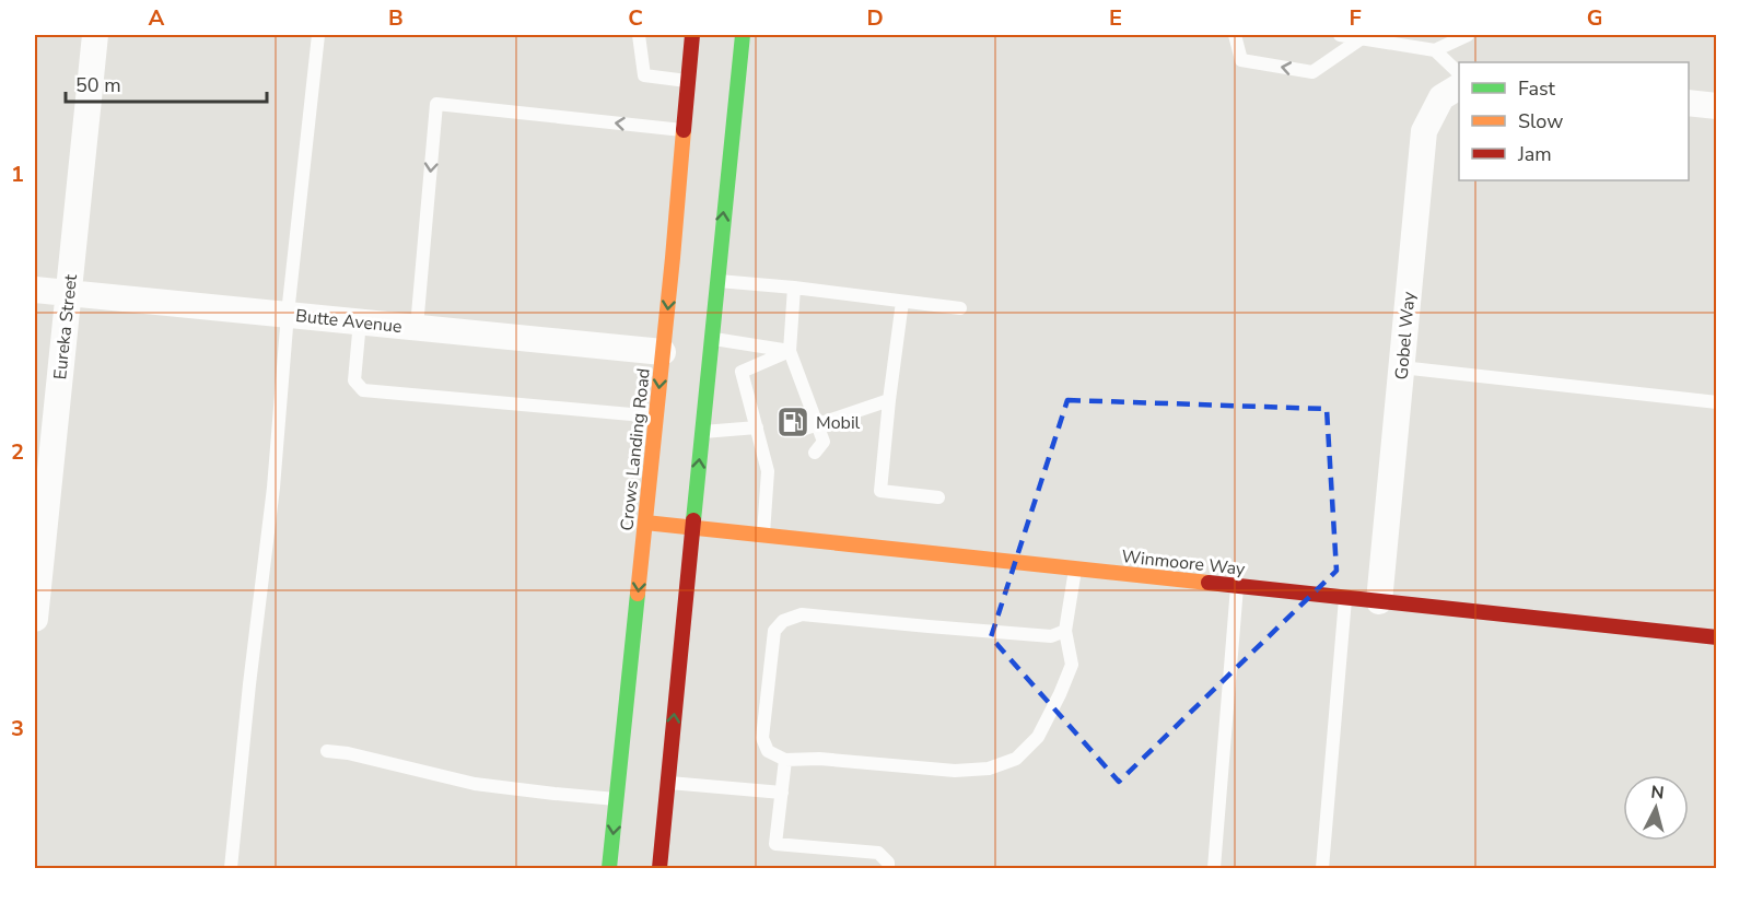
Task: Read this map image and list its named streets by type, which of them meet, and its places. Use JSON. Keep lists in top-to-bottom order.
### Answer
{
  "streets": {
    "main road": ["Crows Landing Road", "Winmoore Way"],
    "street": ["Butte Avenue", "Eureka Street", "Gobel Way"]
  },
  "crossings": [
    ["Butte Avenue", "Eureka Street"],
    ["Butte Avenue", "Crows Landing Road"],
    ["Gobel Way", "Winmoore Way"],
    ["Crows Landing Road", "Winmoore Way"]
  ],
  "places": {
    "fuel station": ["Mobil"]
  },
  "legend": ["Fast", "Slow", "Jam"],
  "scale_bar": "50 m",
  "north": "top",
  "grid": {
    "columns": [
      "A",
      "B",
      "C",
      "D",
      "E",
      "F",
      "G"
    ],
    "rows": ["1", "2", "3"]
  }
}
